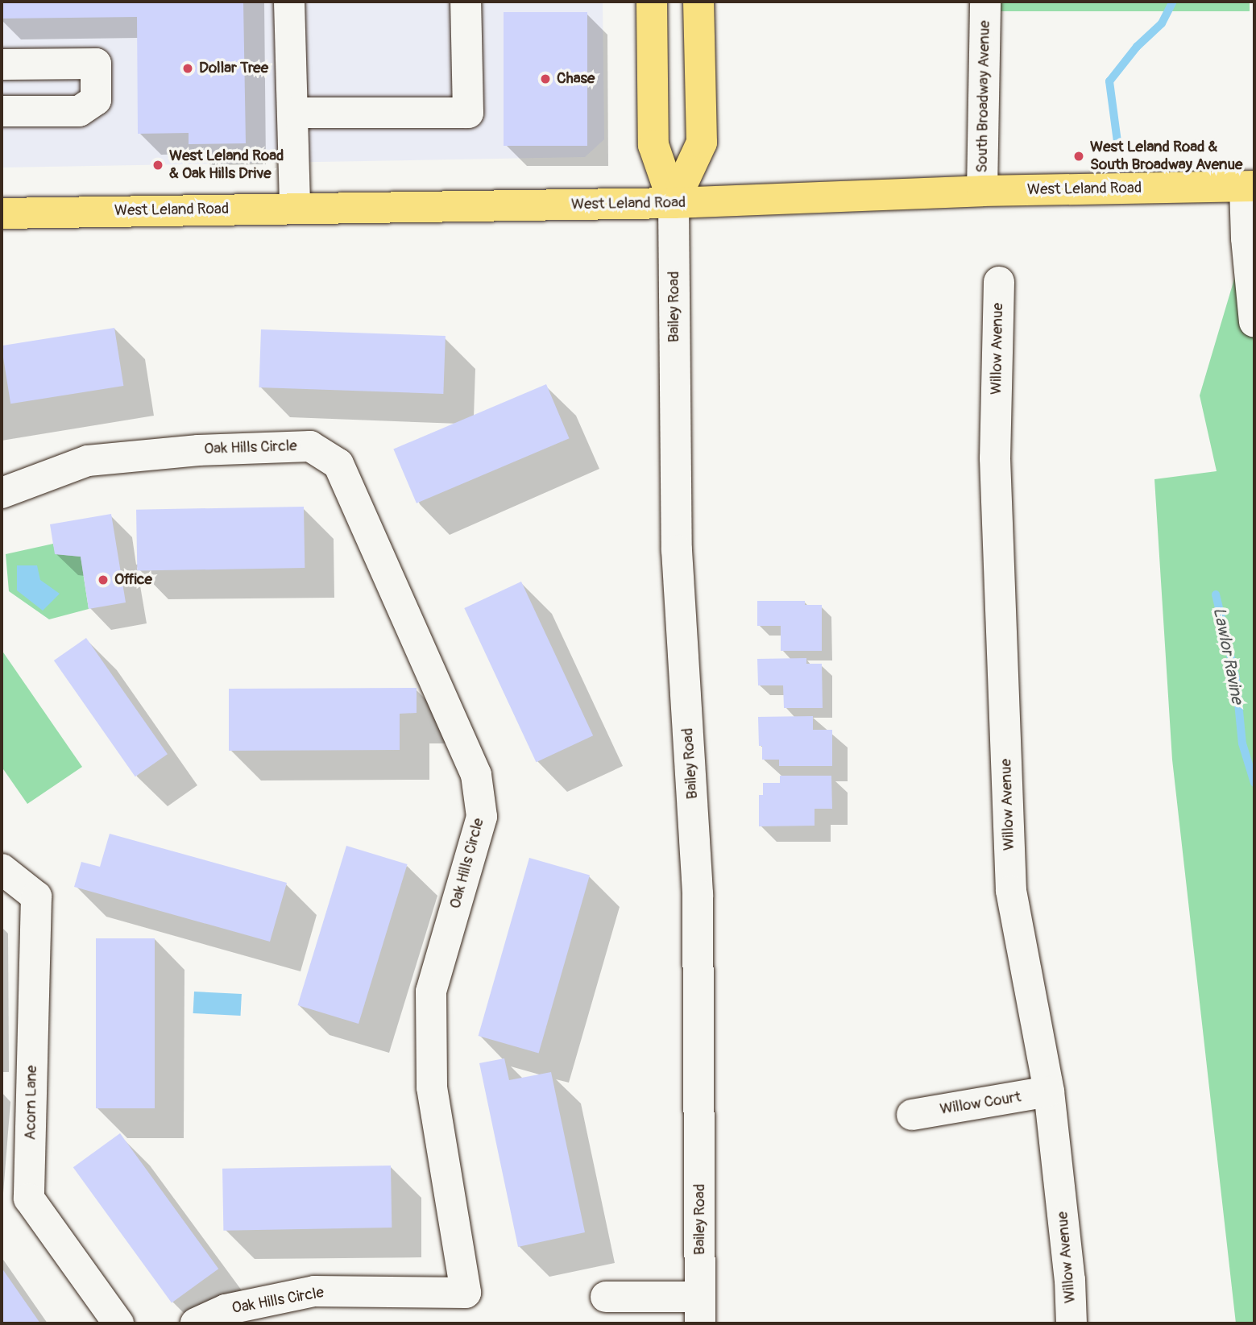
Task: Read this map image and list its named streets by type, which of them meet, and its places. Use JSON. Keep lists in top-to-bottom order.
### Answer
{
  "streets": {
    "main road": ["West Leland Road", "Bailey Road"],
    "street": [
      "South Broadway Avenue",
      "Willow Avenue",
      "Oak Hills Circle",
      "Acorn Lane",
      "Willow Court"
    ]
  },
  "crossings": [
    ["South Broadway Avenue", "West Leland Road"],
    ["West Leland Road", "Bailey Road"],
    ["Willow Avenue", "Willow Court"]
  ],
  "water": ["Lawlor Ravine"],
  "places": [
    "Dollar Tree",
    "Chase",
    "West Leland Road & South Broadway Avenue",
    "West Leland Road & Oak Hills Drive",
    "Office"
  ]
}
